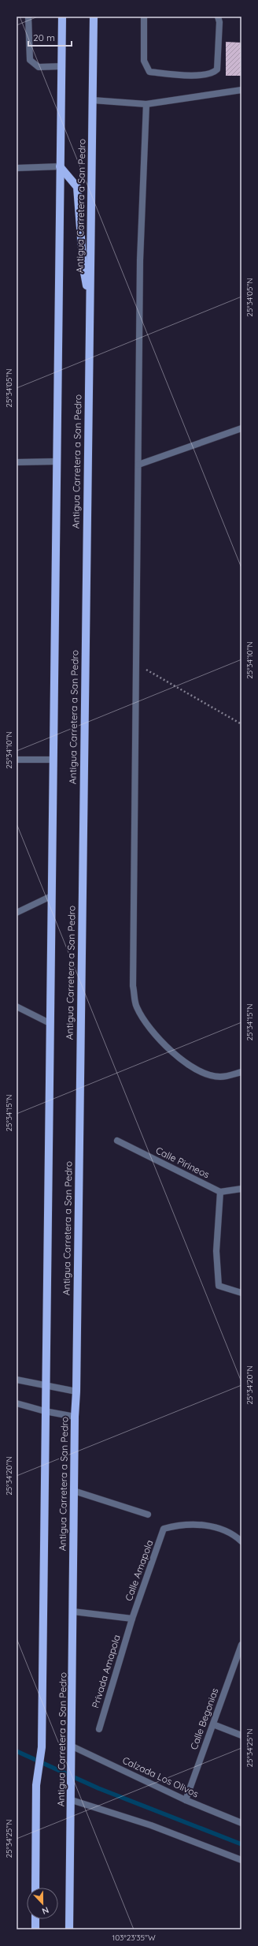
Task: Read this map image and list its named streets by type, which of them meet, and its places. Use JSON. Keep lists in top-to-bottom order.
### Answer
{
  "streets": {
    "main road": ["Antigua Carretera a San Pedro"],
    "street": [
      "Calle Pirineos",
      "Calle Amapola",
      "Privada Amapola",
      "Calle Begonias",
      "Calzada Los Olivos"
    ]
  },
  "crossings": [
    ["Antigua Carretera a San Pedro", "Calzada Los Olivos"],
    ["Calle Amapola", "Privada Amapola"],
    ["Calle Begonias", "Calzada Los Olivos"]
  ],
  "scale_bar": "20 m",
  "north": "bottom",
  "coordinates": [
    "25°34'05\"N",
    "25°34'10\"N",
    "25°34'15\"N",
    "25°34'20\"N",
    "25°34'25\"N",
    "103°23'35\"W"
  ]
}
